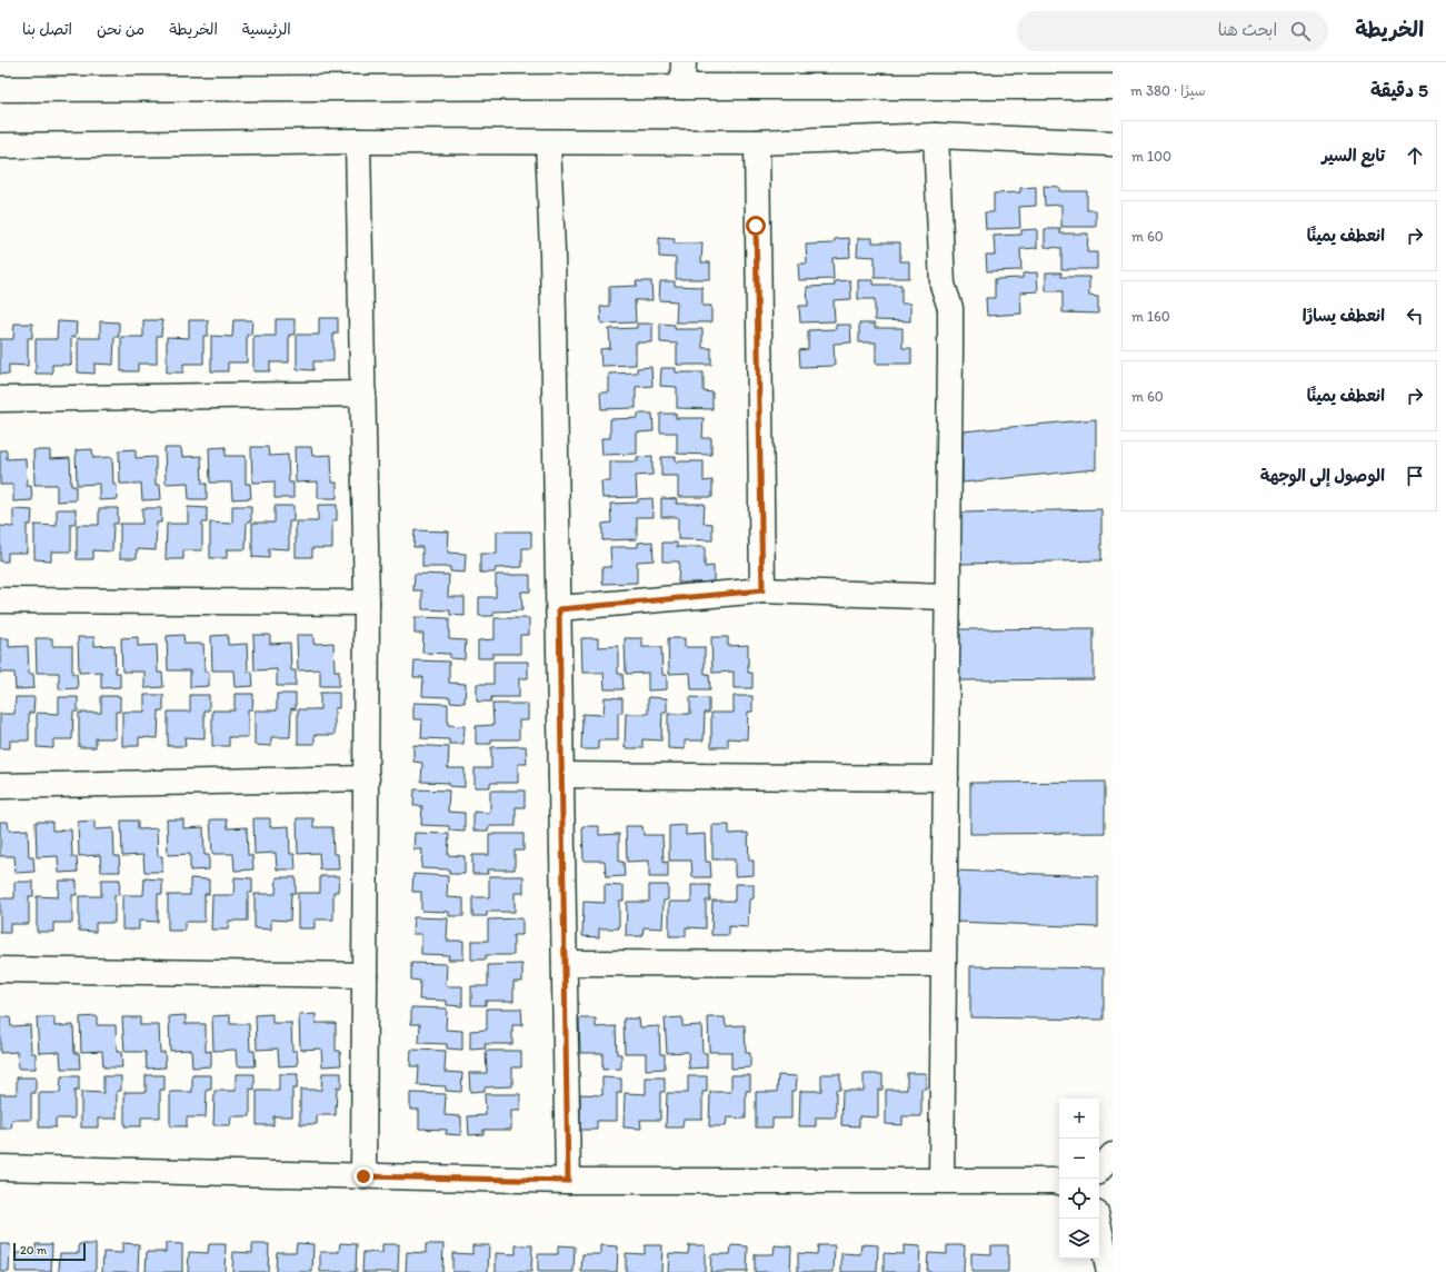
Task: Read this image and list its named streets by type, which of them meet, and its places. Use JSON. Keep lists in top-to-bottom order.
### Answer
{
  "scale_bar": "20 m",
  "page": {
    "header": "الخريطة",
    "search": "ابحث هنا",
    "nav": [
      "الرئيسية",
      "الخريطة",
      "من نحن",
      "اتصل بنا"
    ],
    "heading": ["5 دقيقة", "سيرًا · 380 m"],
    "list": [
      ["تابع السير", "100 m"],
      ["انعطف يمينًا", "60 m"],
      ["انعطف يسارًا", "160 m"],
      ["انعطف يمينًا", "60 m"],
      "الوصول إلى الوجهة"
    ],
    "map_buttons": ["+", "−"],
    "scale": "20 m"
  }
}
